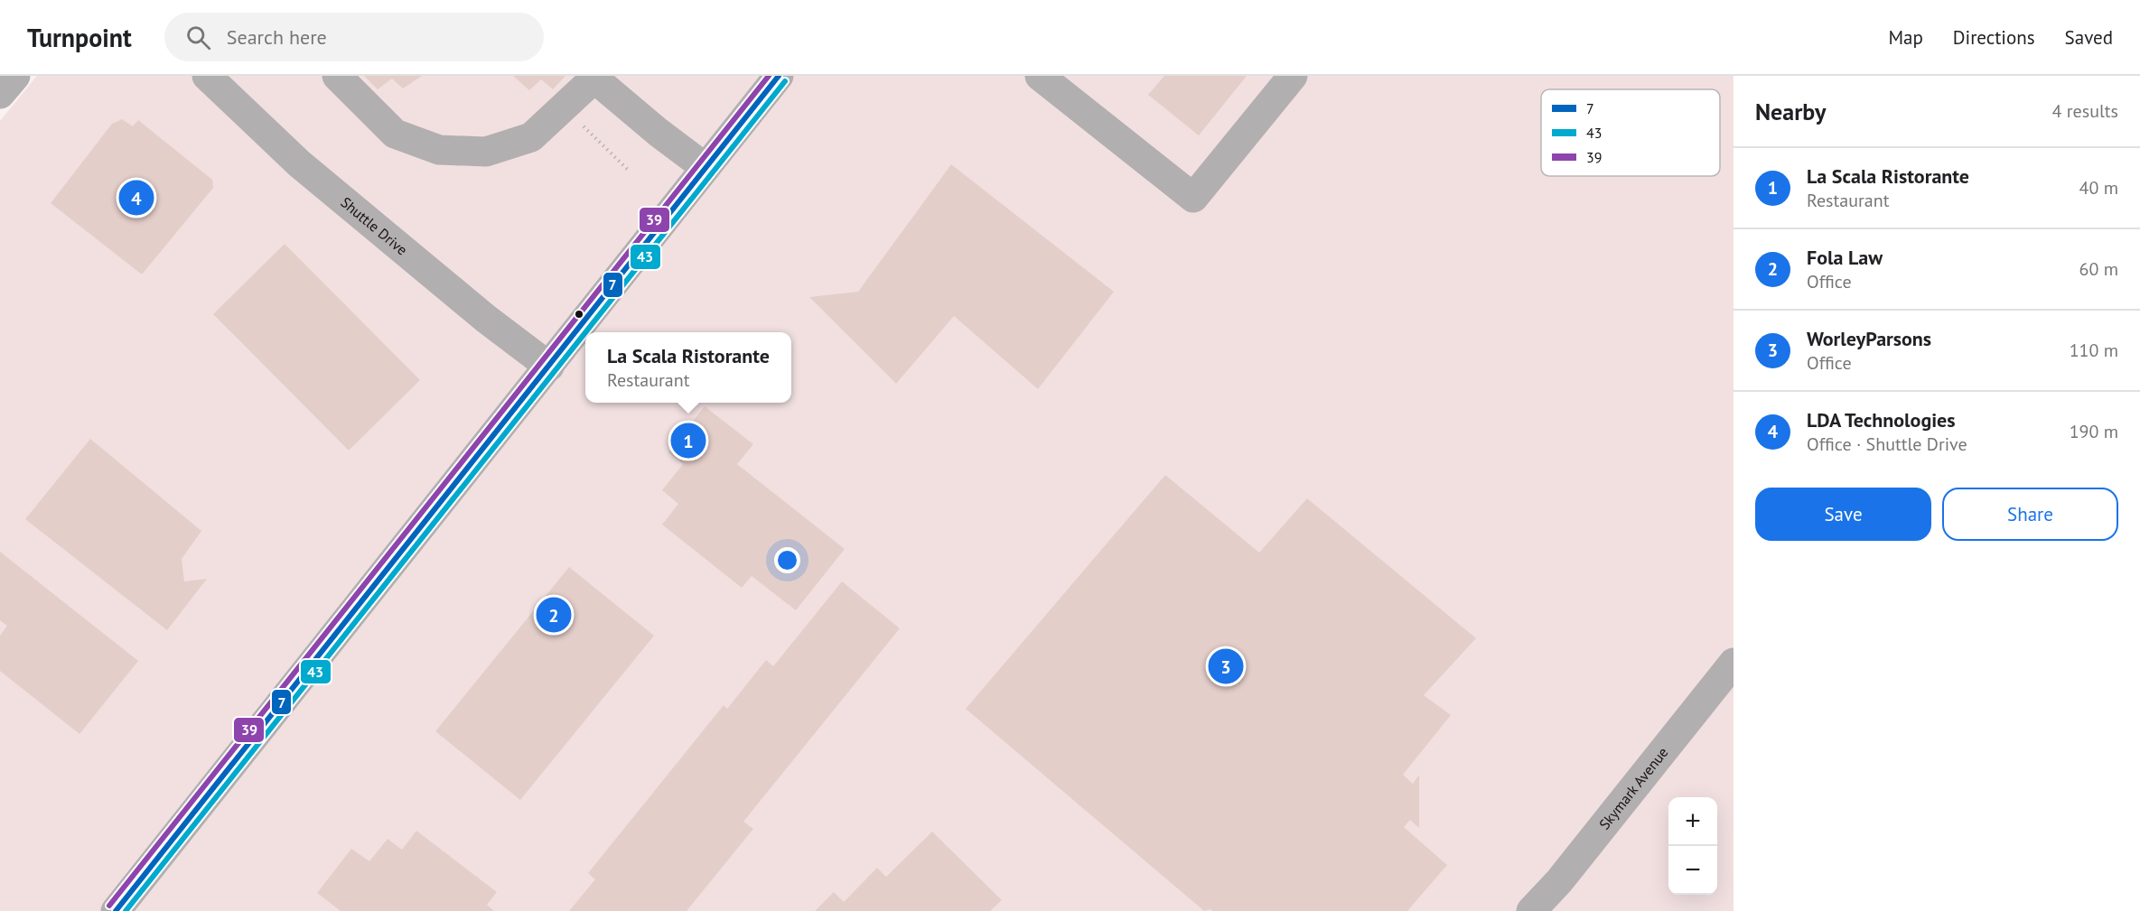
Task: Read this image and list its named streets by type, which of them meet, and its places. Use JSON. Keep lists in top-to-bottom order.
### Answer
{
  "streets": {
    "street": ["Shuttle Drive", "Skymark Avenue"]
  },
  "lines": ["transit line 7", "transit line 39", "transit line 43"],
  "legend": ["7", "43", "39"],
  "page": {
    "header": "Turnpoint",
    "search": "Search here",
    "nav": ["Map", "Directions", "Saved"],
    "heading": ["Nearby", "4 results"],
    "list": [
      {
        "mark": "1",
        "name": "La Scala Ristorante",
        "note": "Restaurant",
        "value": "40 m"
      },
      {
        "mark": "2",
        "name": "Fola Law",
        "note": "Office",
        "value": "60 m"
      },
      {
        "mark": "3",
        "name": "WorleyParsons",
        "note": "Office",
        "value": "110 m"
      },
      {
        "mark": "4",
        "name": "LDA Technologies",
        "note": "Office · Shuttle Drive",
        "value": "190 m"
      }
    ],
    "pins": [
      "4",
      "1",
      "2",
      "3"
    ],
    "popup": ["La Scala Ristorante", "Restaurant"],
    "buttons": ["Save", "Share"],
    "map_buttons": ["+", "−"]
  }
}
